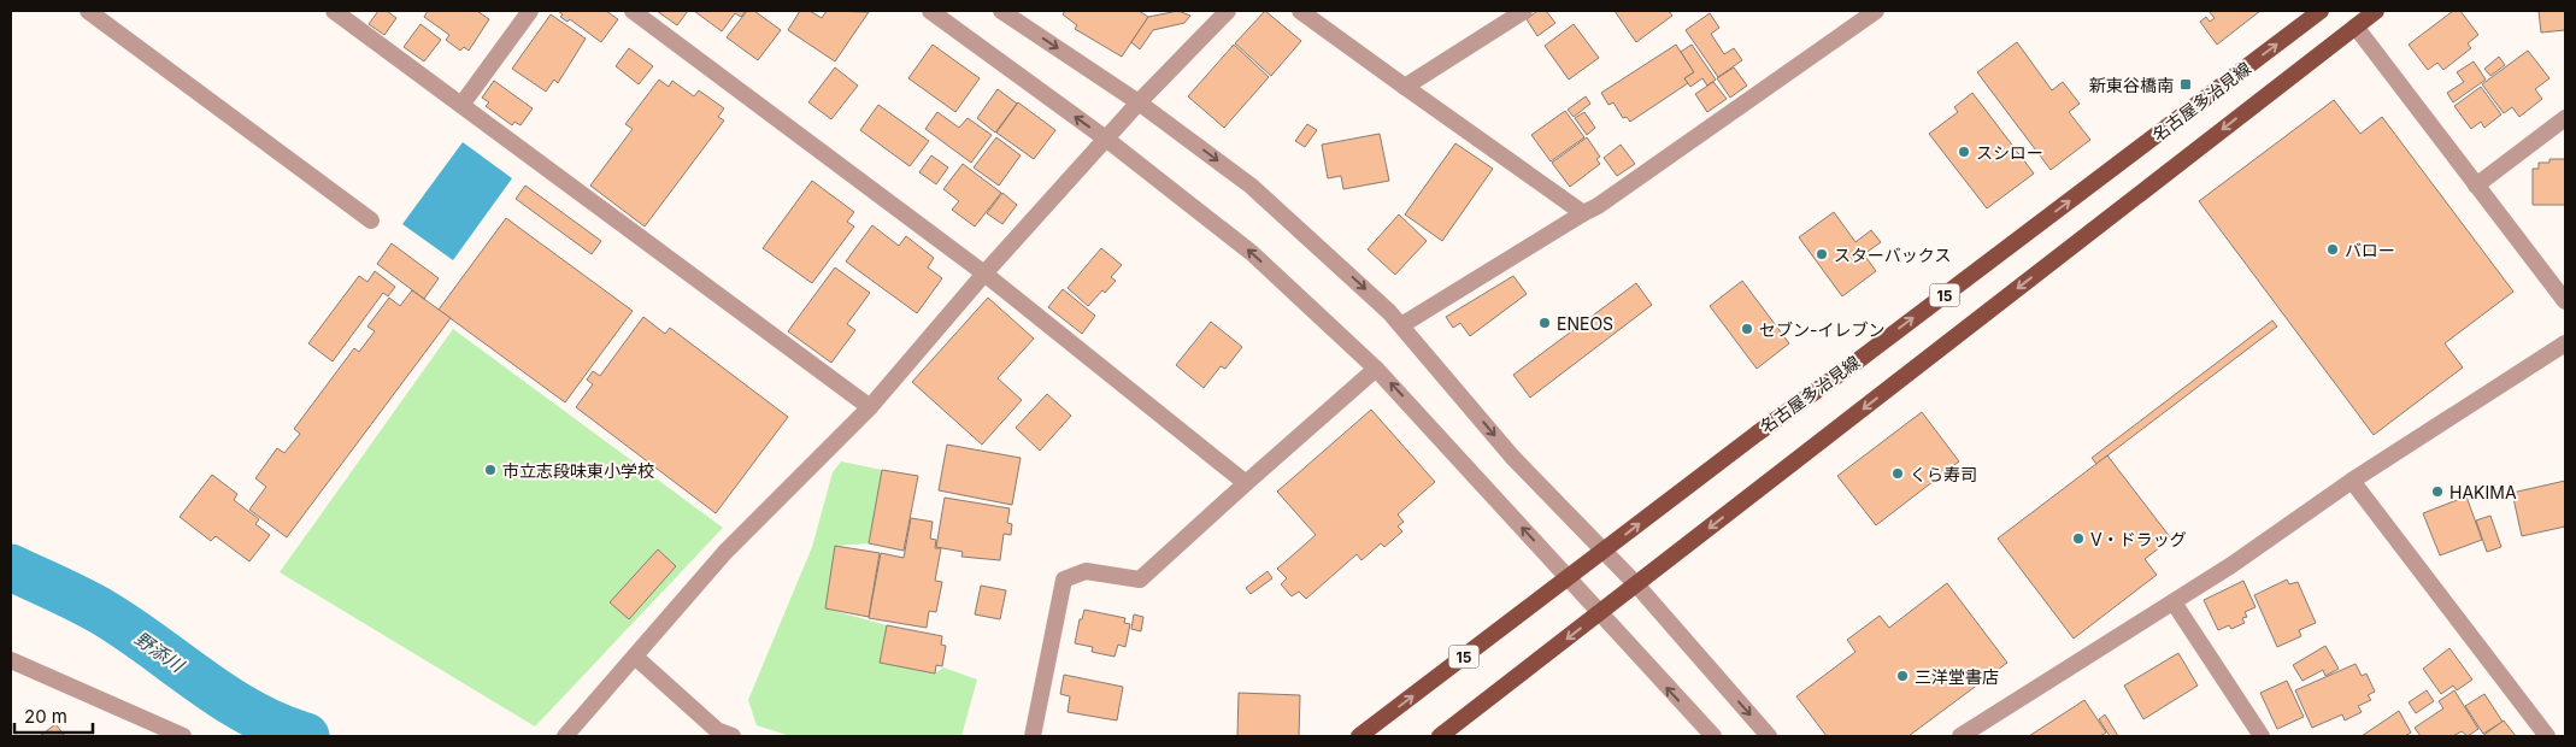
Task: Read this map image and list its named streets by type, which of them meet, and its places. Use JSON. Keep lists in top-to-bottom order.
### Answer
{
  "streets": {
    "main road": ["名古屋多治見線", "15"]
  },
  "water": ["野添川"],
  "places": {
    "transit": ["新東谷橋南"],
    "other": [
      "スシロー",
      "バロー",
      "スターバックス",
      "ENEOS",
      "セブン-イレブン",
      "市立志段味東小学校",
      "くら寿司",
      "HAKIMA",
      "V・ドラッグ",
      "三洋堂書店"
    ]
  },
  "scale_bar": "20 m"
}
